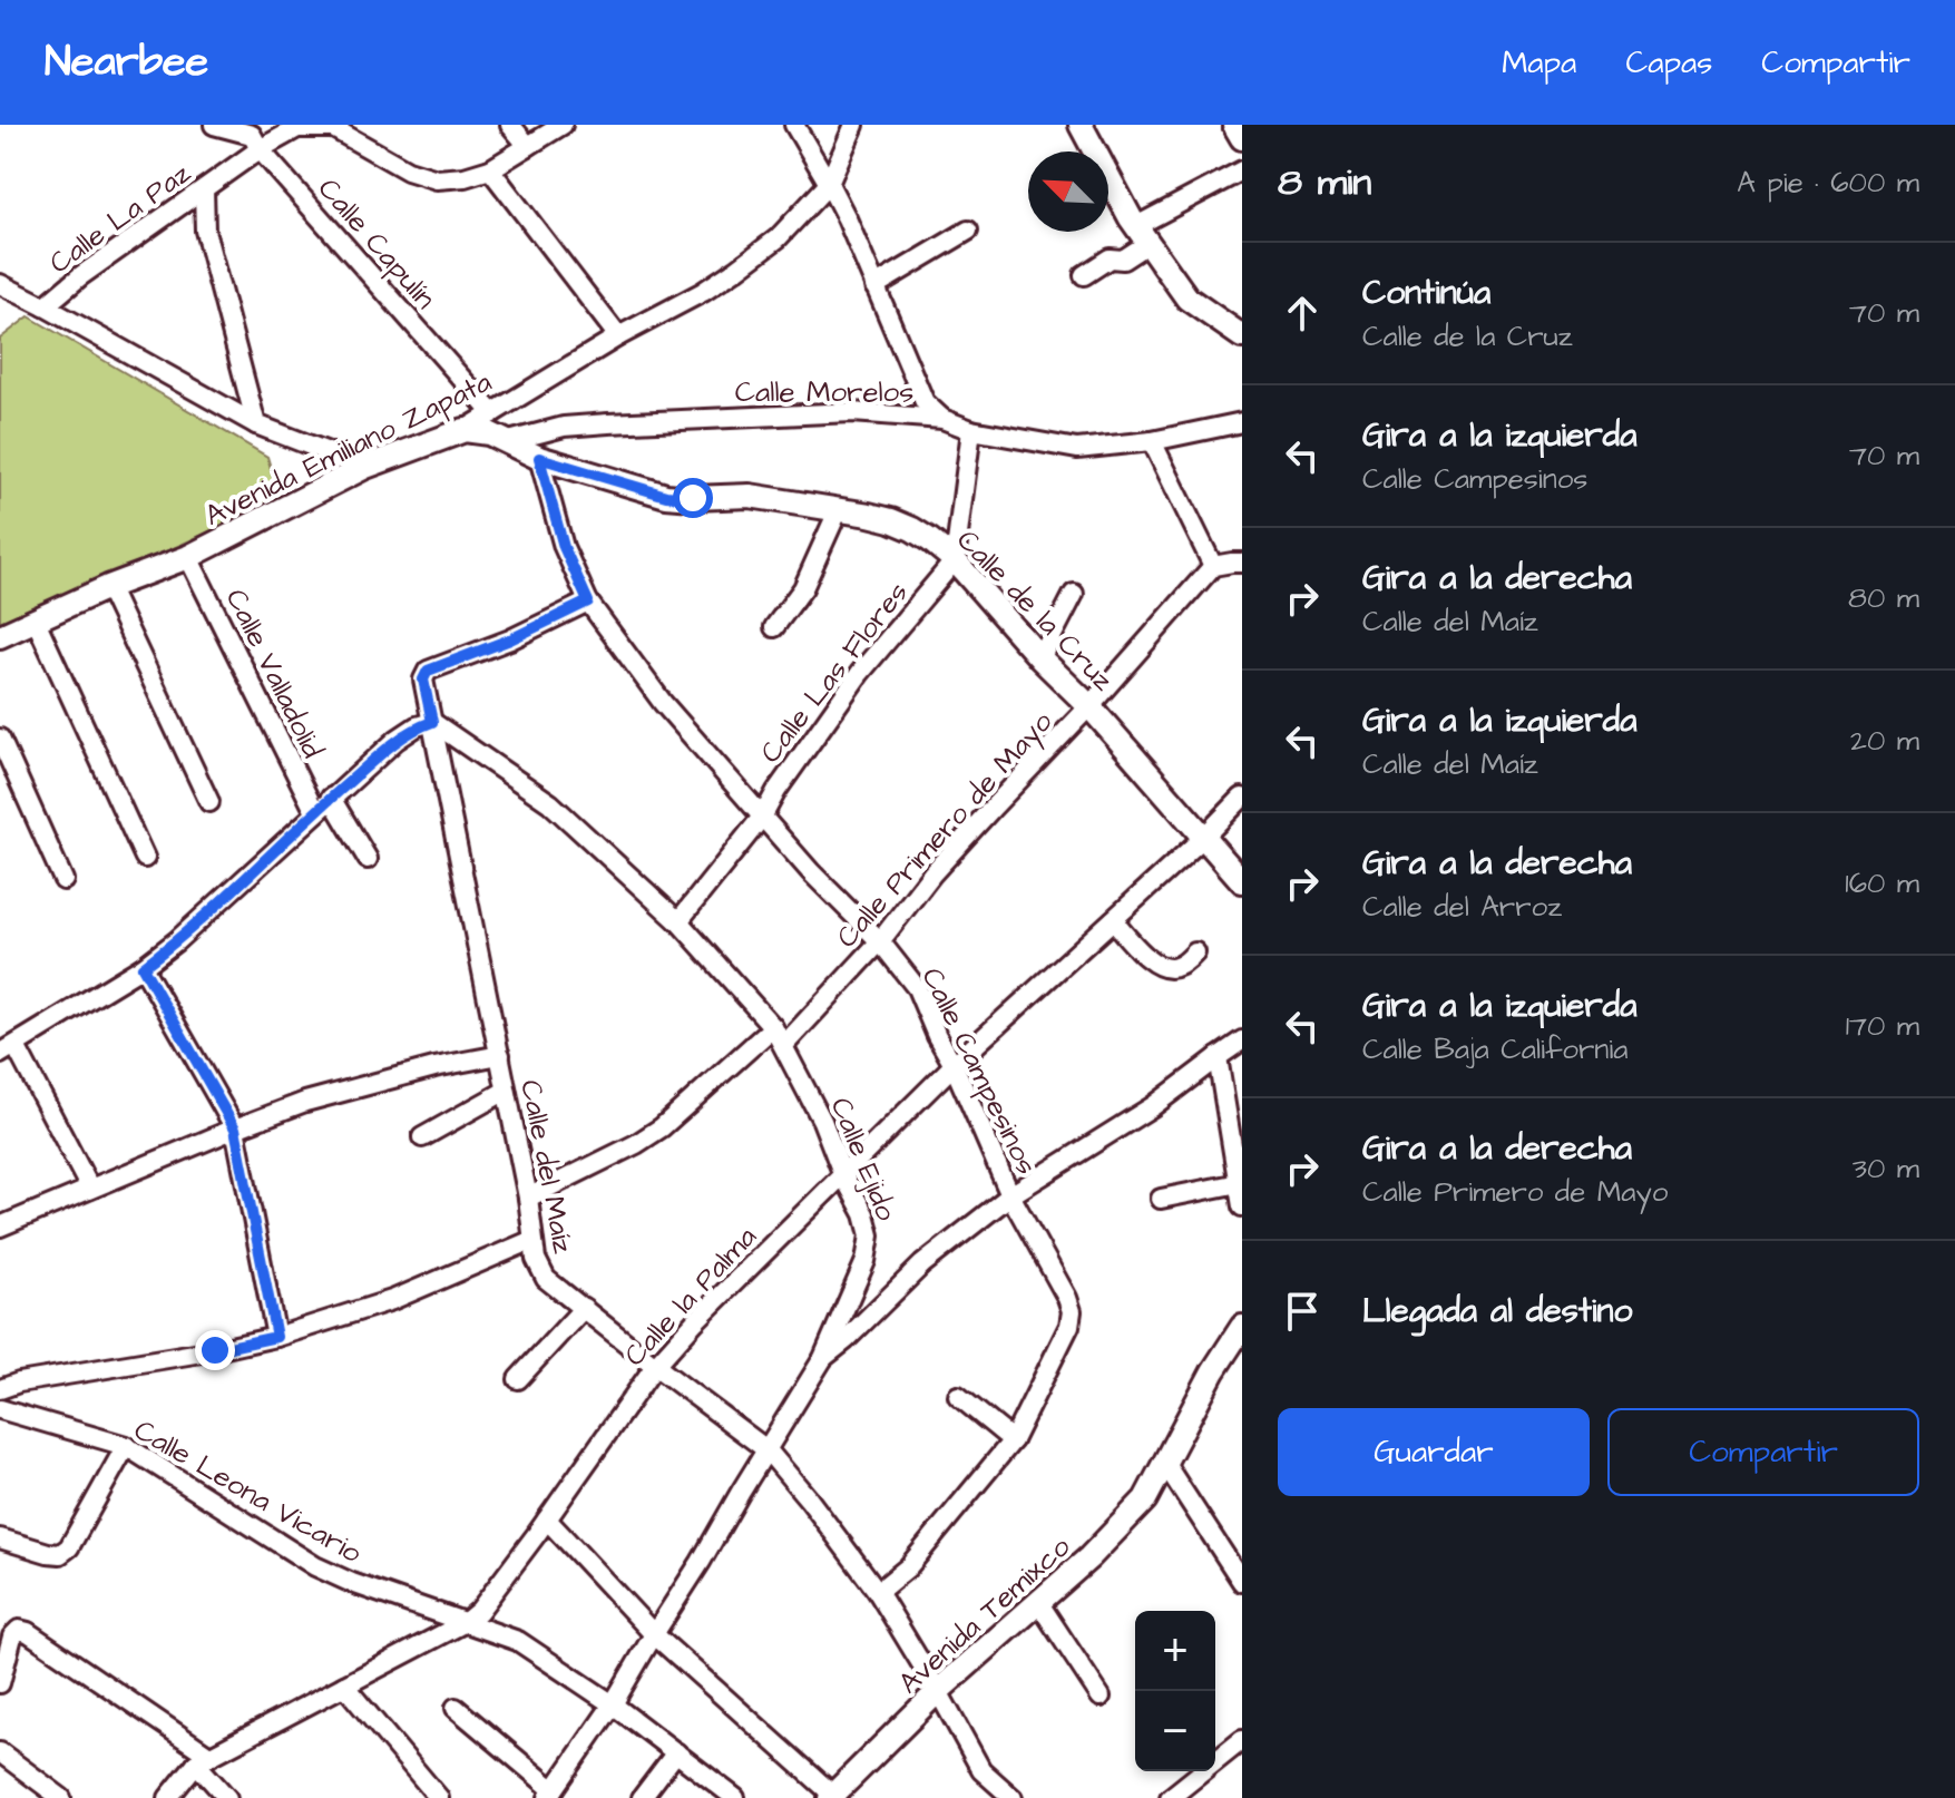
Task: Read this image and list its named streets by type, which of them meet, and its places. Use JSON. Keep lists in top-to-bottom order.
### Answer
{
  "streets": {
    "main road": ["Avenida Emiliano Zapata", "Calle de la Cruz", "Avenida Temixco"],
    "street": [
      "Calle La Paz",
      "Calle Capulín",
      "Calle Morelos",
      "Calle Las Flores",
      "Calle Valladolid",
      "Calle Primero de Mayo",
      "Calle Campesinos",
      "Calle Ejido",
      "Calle del Maíz",
      "Calle la Palma",
      "Calle Leona Vicario"
    ]
  },
  "crossings": [
    ["Calle La Paz", "Calle Capulín"],
    ["Calle Capulín", "Avenida Emiliano Zapata"],
    ["Calle Morelos", "Calle de la Cruz"],
    ["Avenida Emiliano Zapata", "Calle de la Cruz"],
    ["Avenida Emiliano Zapata", "Calle Valladolid"],
    ["Calle de la Cruz", "Calle Las Flores"],
    ["Calle de la Cruz", "Calle Primero de Mayo"],
    ["Calle de la Cruz", "Calle Campesinos"],
    ["Calle de la Cruz", "Calle la Palma"],
    ["Calle Las Flores", "Calle Campesinos"],
    ["Calle Las Flores", "Calle Ejido"],
    ["Calle Primero de Mayo", "Calle Campesinos"],
    ["Calle Primero de Mayo", "Calle Ejido"],
    ["Calle Campesinos", "Calle del Maíz"],
    ["Calle Campesinos", "Calle la Palma"],
    ["Calle Ejido", "Calle del Maíz"],
    ["Calle Ejido", "Calle la Palma"],
    ["Calle Ejido", "Calle Leona Vicario"],
    ["Calle del Maíz", "Calle la Palma"],
    ["Calle del Maíz", "Avenida Temixco"],
    ["Calle la Palma", "Calle Leona Vicario"]
  ],
  "north": "top left",
  "page": {
    "header": "Nearbee",
    "nav": ["Mapa", "Capas", "Compartir"],
    "heading": ["8 min", "A pie · 600 m"],
    "list": [
      ["Continúa", "Calle de la Cruz", "70 m"],
      ["Gira a la izquierda", "Calle Campesinos", "70 m"],
      ["Gira a la derecha", "Calle del Maíz", "80 m"],
      ["Gira a la izquierda", "Calle del Maíz", "20 m"],
      ["Gira a la derecha", "Calle del Arroz", "160 m"],
      ["Gira a la izquierda", "Calle Baja California", "170 m"],
      ["Gira a la derecha", "Calle Primero de Mayo", "30 m"],
      "Llegada al destino"
    ],
    "buttons": ["Guardar", "Compartir"],
    "map_buttons": ["+", "−"]
  }
}
